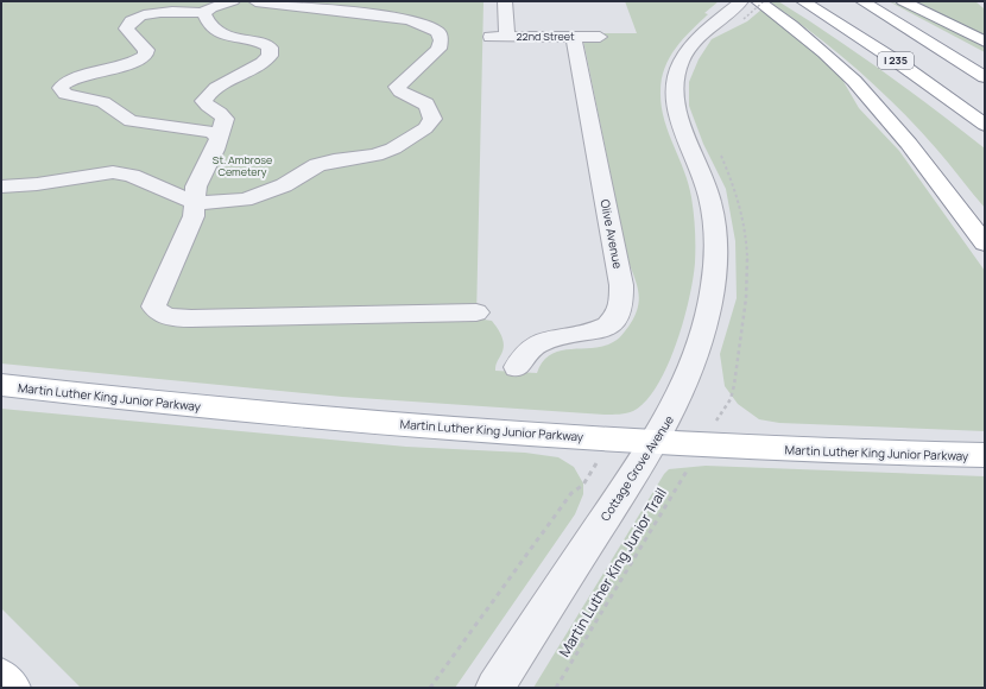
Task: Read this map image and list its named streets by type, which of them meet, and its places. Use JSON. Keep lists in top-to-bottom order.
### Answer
{
  "streets": {
    "main road": ["I 235", "Martin Luther King Junior Parkway"],
    "street": ["22nd Street", "Olive Avenue", "Cottage Grove Avenue"],
    "path": ["Martin Luther King Junior Trail"]
  },
  "crossings": [
    ["22nd Street", "Olive Avenue"],
    ["Martin Luther King Junior Parkway", "Cottage Grove Avenue"]
  ],
  "parks": ["St. Ambrose Cemetery"]
}
